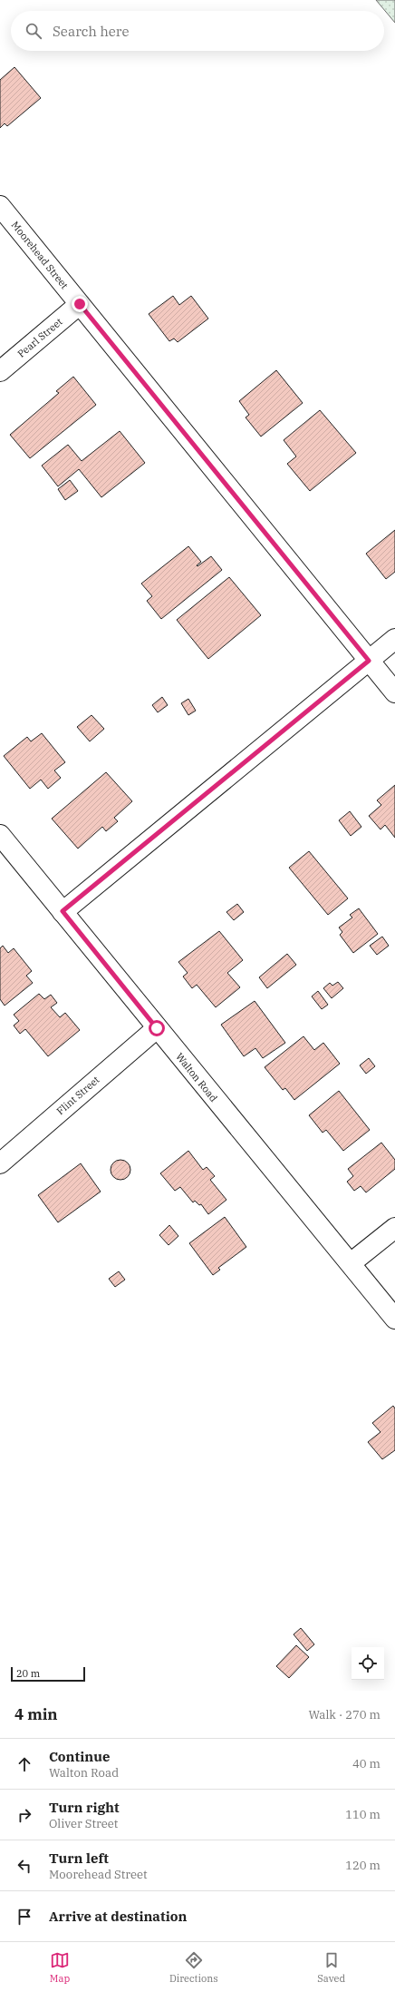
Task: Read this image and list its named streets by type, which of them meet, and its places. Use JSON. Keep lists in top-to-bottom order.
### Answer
{
  "streets": {
    "street": [
      "Moorehead Street",
      "Pearl Street",
      "Walton Road",
      "Flint Street"
    ]
  },
  "crossings": [
    ["Moorehead Street", "Pearl Street"],
    ["Walton Road", "Flint Street"]
  ],
  "scale_bar": "20 m",
  "page": {
    "search": "Search here",
    "scale": "20 m",
    "heading": ["4 min", "Walk · 270 m"],
    "list": [
      ["Continue", "Walton Road", "40 m"],
      ["Turn right", "Oliver Street", "110 m"],
      ["Turn left", "Moorehead Street", "120 m"],
      "Arrive at destination"
    ],
    "nav": ["Map", "Directions", "Saved"]
  }
}
